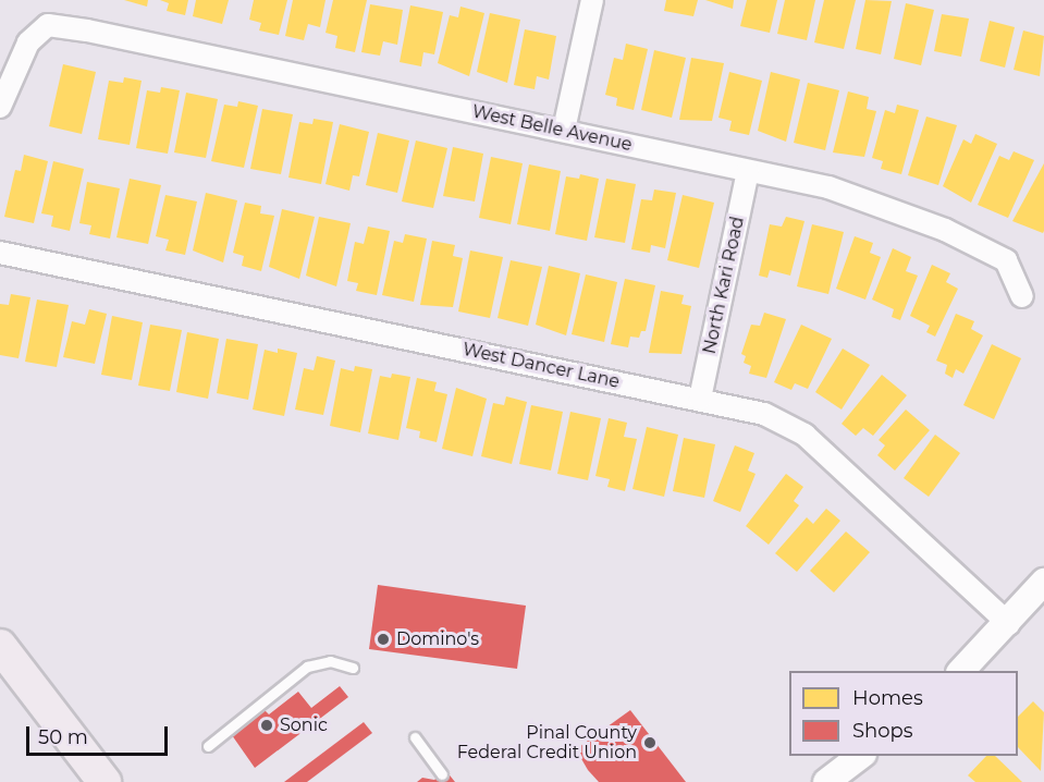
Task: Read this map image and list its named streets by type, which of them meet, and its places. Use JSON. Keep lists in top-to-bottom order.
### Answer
{
  "streets": {
    "street": ["West Belle Avenue", "North Kari Road", "West Dancer Lane"]
  },
  "crossings": [
    ["West Belle Avenue", "North Kari Road"],
    ["North Kari Road", "West Dancer Lane"]
  ],
  "places": ["Domino's", "Sonic", "Pinal County Federal Credit Union"],
  "legend": ["Homes", "Shops"],
  "scale_bar": "50 m"
}
